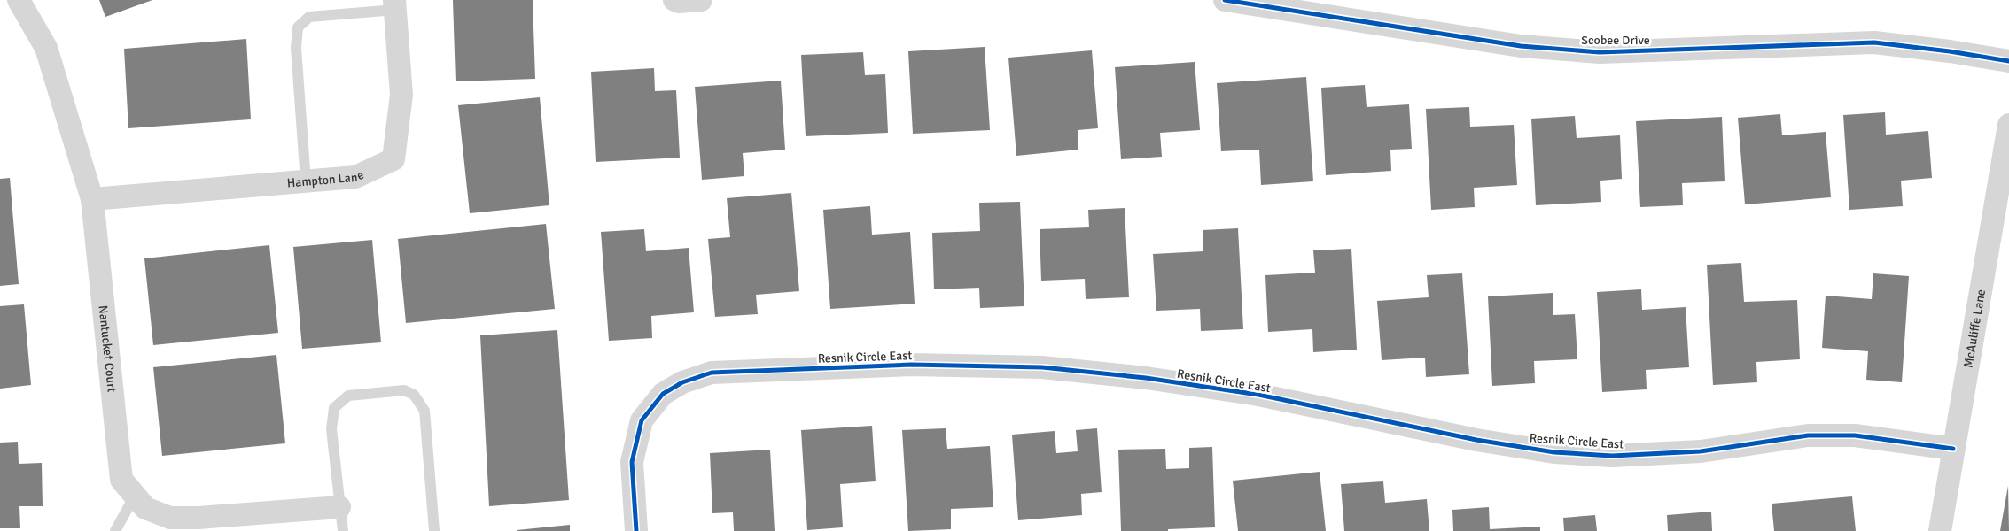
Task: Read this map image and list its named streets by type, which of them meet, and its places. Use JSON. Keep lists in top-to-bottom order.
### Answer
{
  "streets": {
    "street": [
      "Scobee Drive",
      "Hampton Lane",
      "McAuliffe Lane",
      "Nantucket Court",
      "Resnik Circle East"
    ]
  },
  "crossings": [
    ["Hampton Lane", "Nantucket Court"],
    ["McAuliffe Lane", "Resnik Circle East"]
  ]
}
